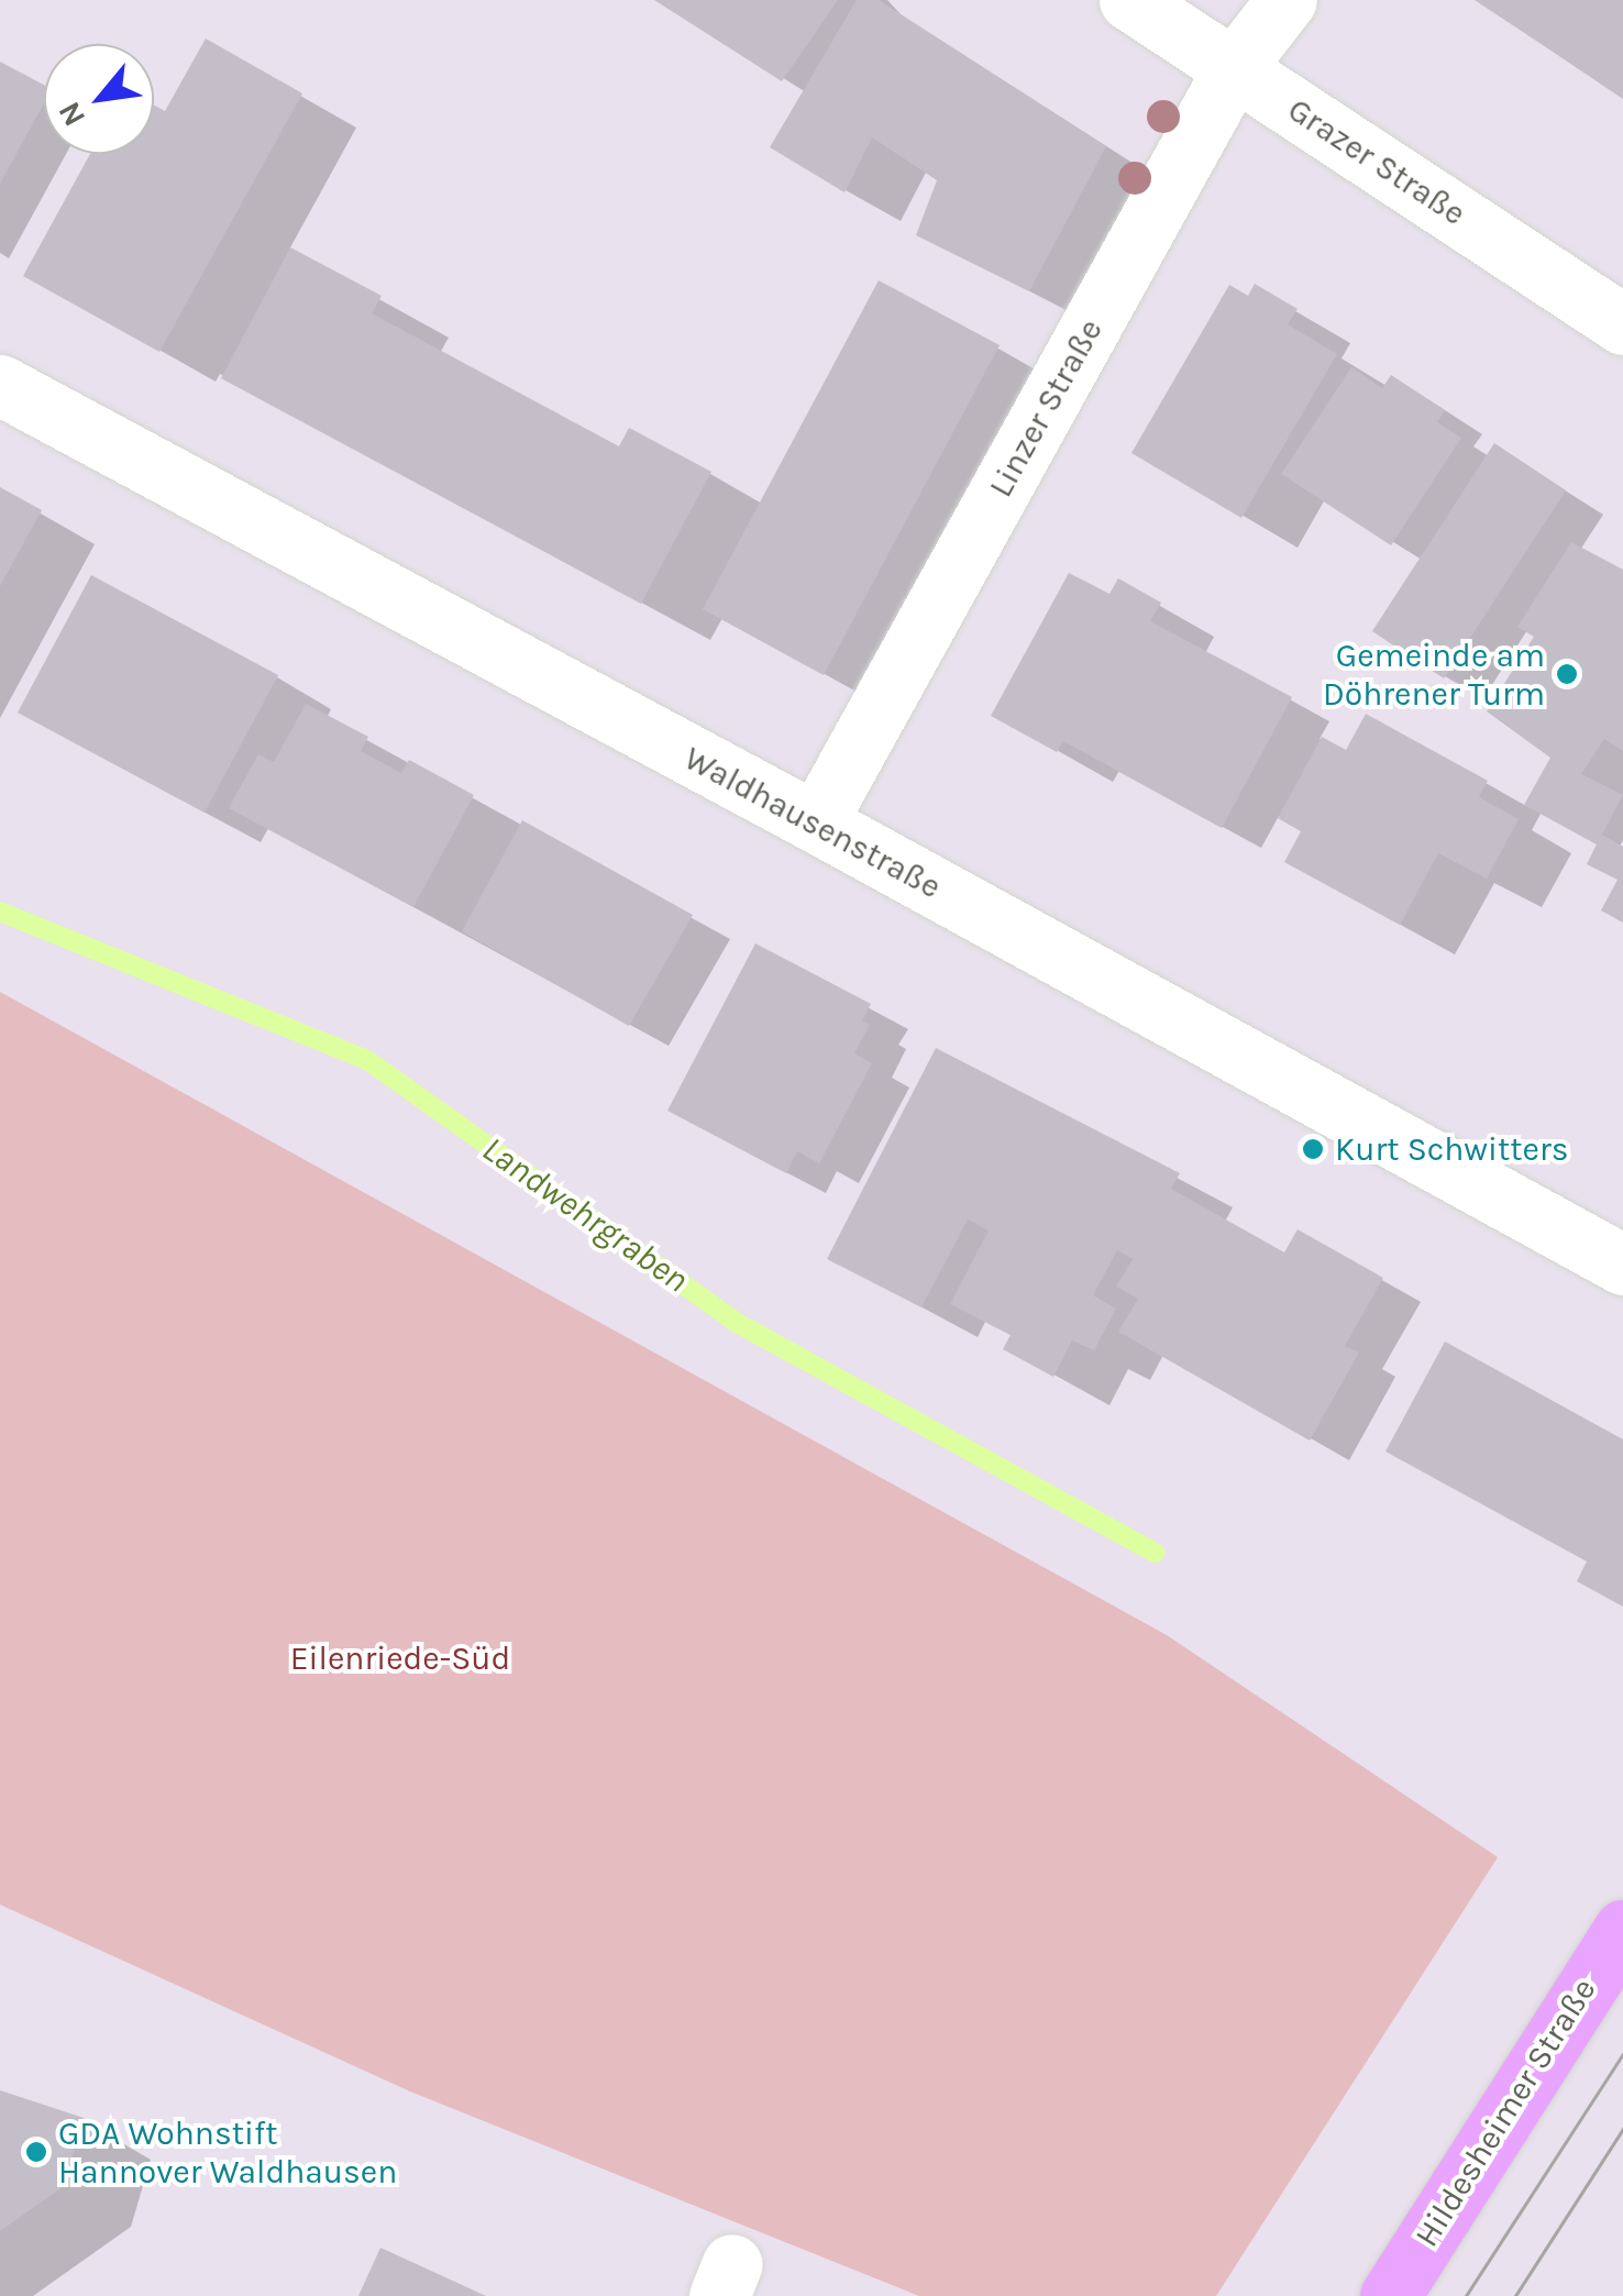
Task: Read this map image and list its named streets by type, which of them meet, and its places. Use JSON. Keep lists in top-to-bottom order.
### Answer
{
  "streets": {
    "main road": ["Hildesheimer Straße"],
    "street": ["Grazer Straße", "Linzer Straße", "Waldhausenstraße"]
  },
  "crossings": [
    ["Grazer Straße", "Linzer Straße"],
    ["Linzer Straße", "Waldhausenstraße"]
  ],
  "water": ["Landwehrgraben"],
  "parks": ["Eilenriede-Süd"],
  "places": ["Gemeinde am Döhrener Turm", "Kurt Schwitters", "GDA Wohnstift Hannover Waldhausen"],
  "north": "bottom left"
}
